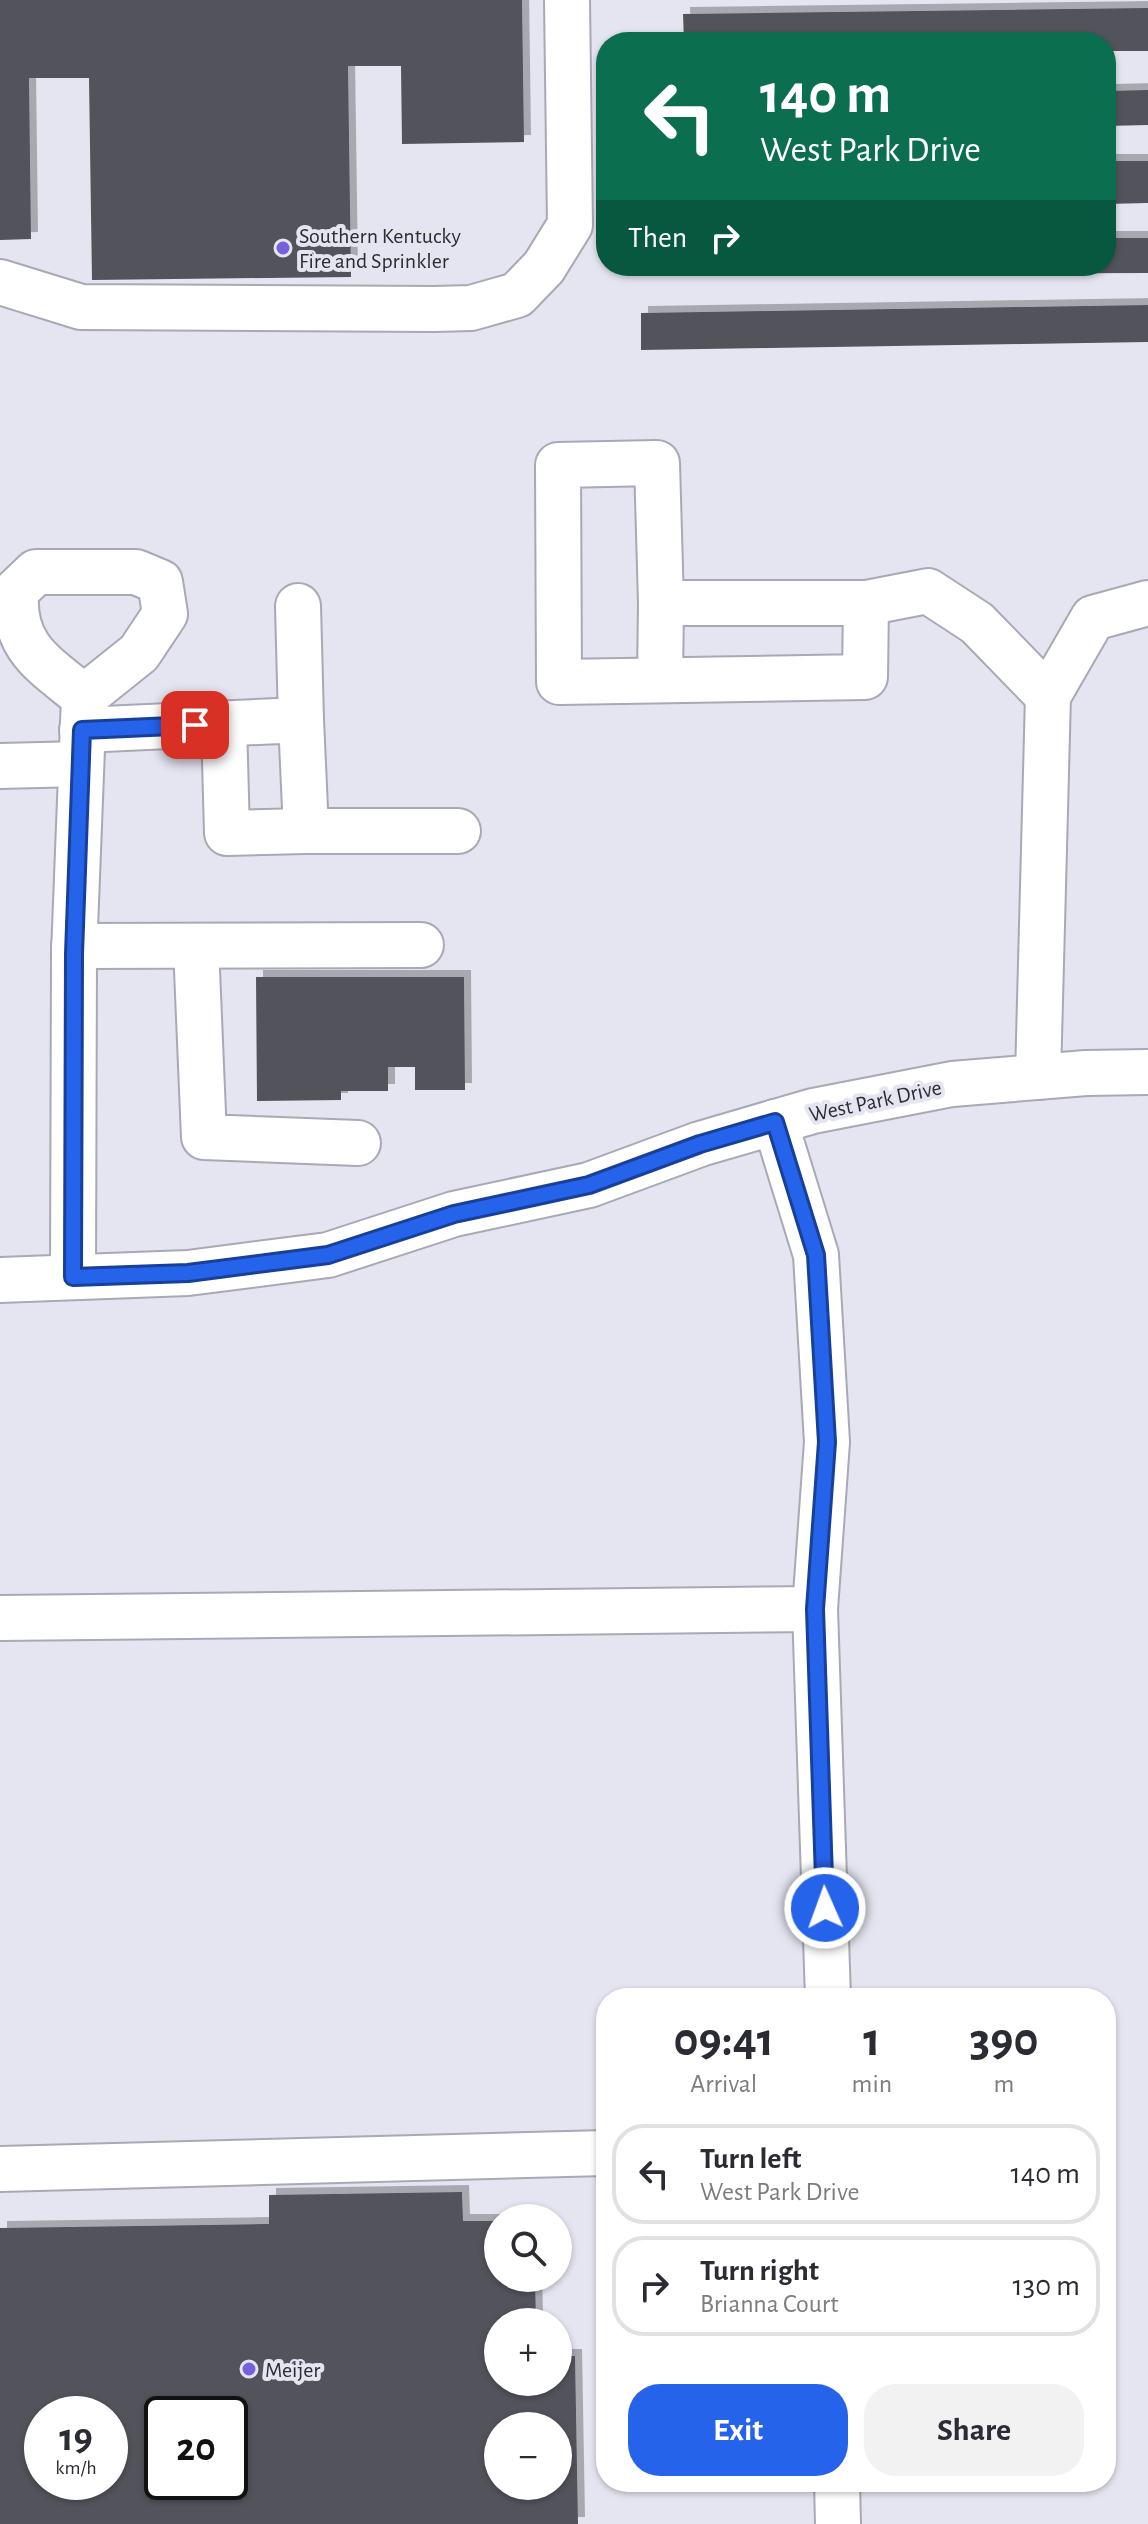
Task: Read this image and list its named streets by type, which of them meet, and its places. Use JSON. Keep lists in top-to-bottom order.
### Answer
{
  "streets": {
    "street": ["West Park Drive"]
  },
  "places": ["Southern Kentucky Fire and Sprinkler", "Meijer"],
  "page": {
    "turn": ["140 m", "West Park Drive"],
    "then": "Then",
    "eta": [
      "09:41",
      "Arrival",
      "1",
      "min",
      "390",
      "m"
    ],
    "list": [
      {
        "name": "Turn left",
        "note": "West Park Drive",
        "value": "140 m"
      },
      {
        "name": "Turn right",
        "note": "Brianna Court",
        "value": "130 m"
      }
    ],
    "map_buttons": ["+", "−"],
    "buttons": ["Exit", "Share"],
    "speed": "19 km/h",
    "limit": "20"
  }
}
